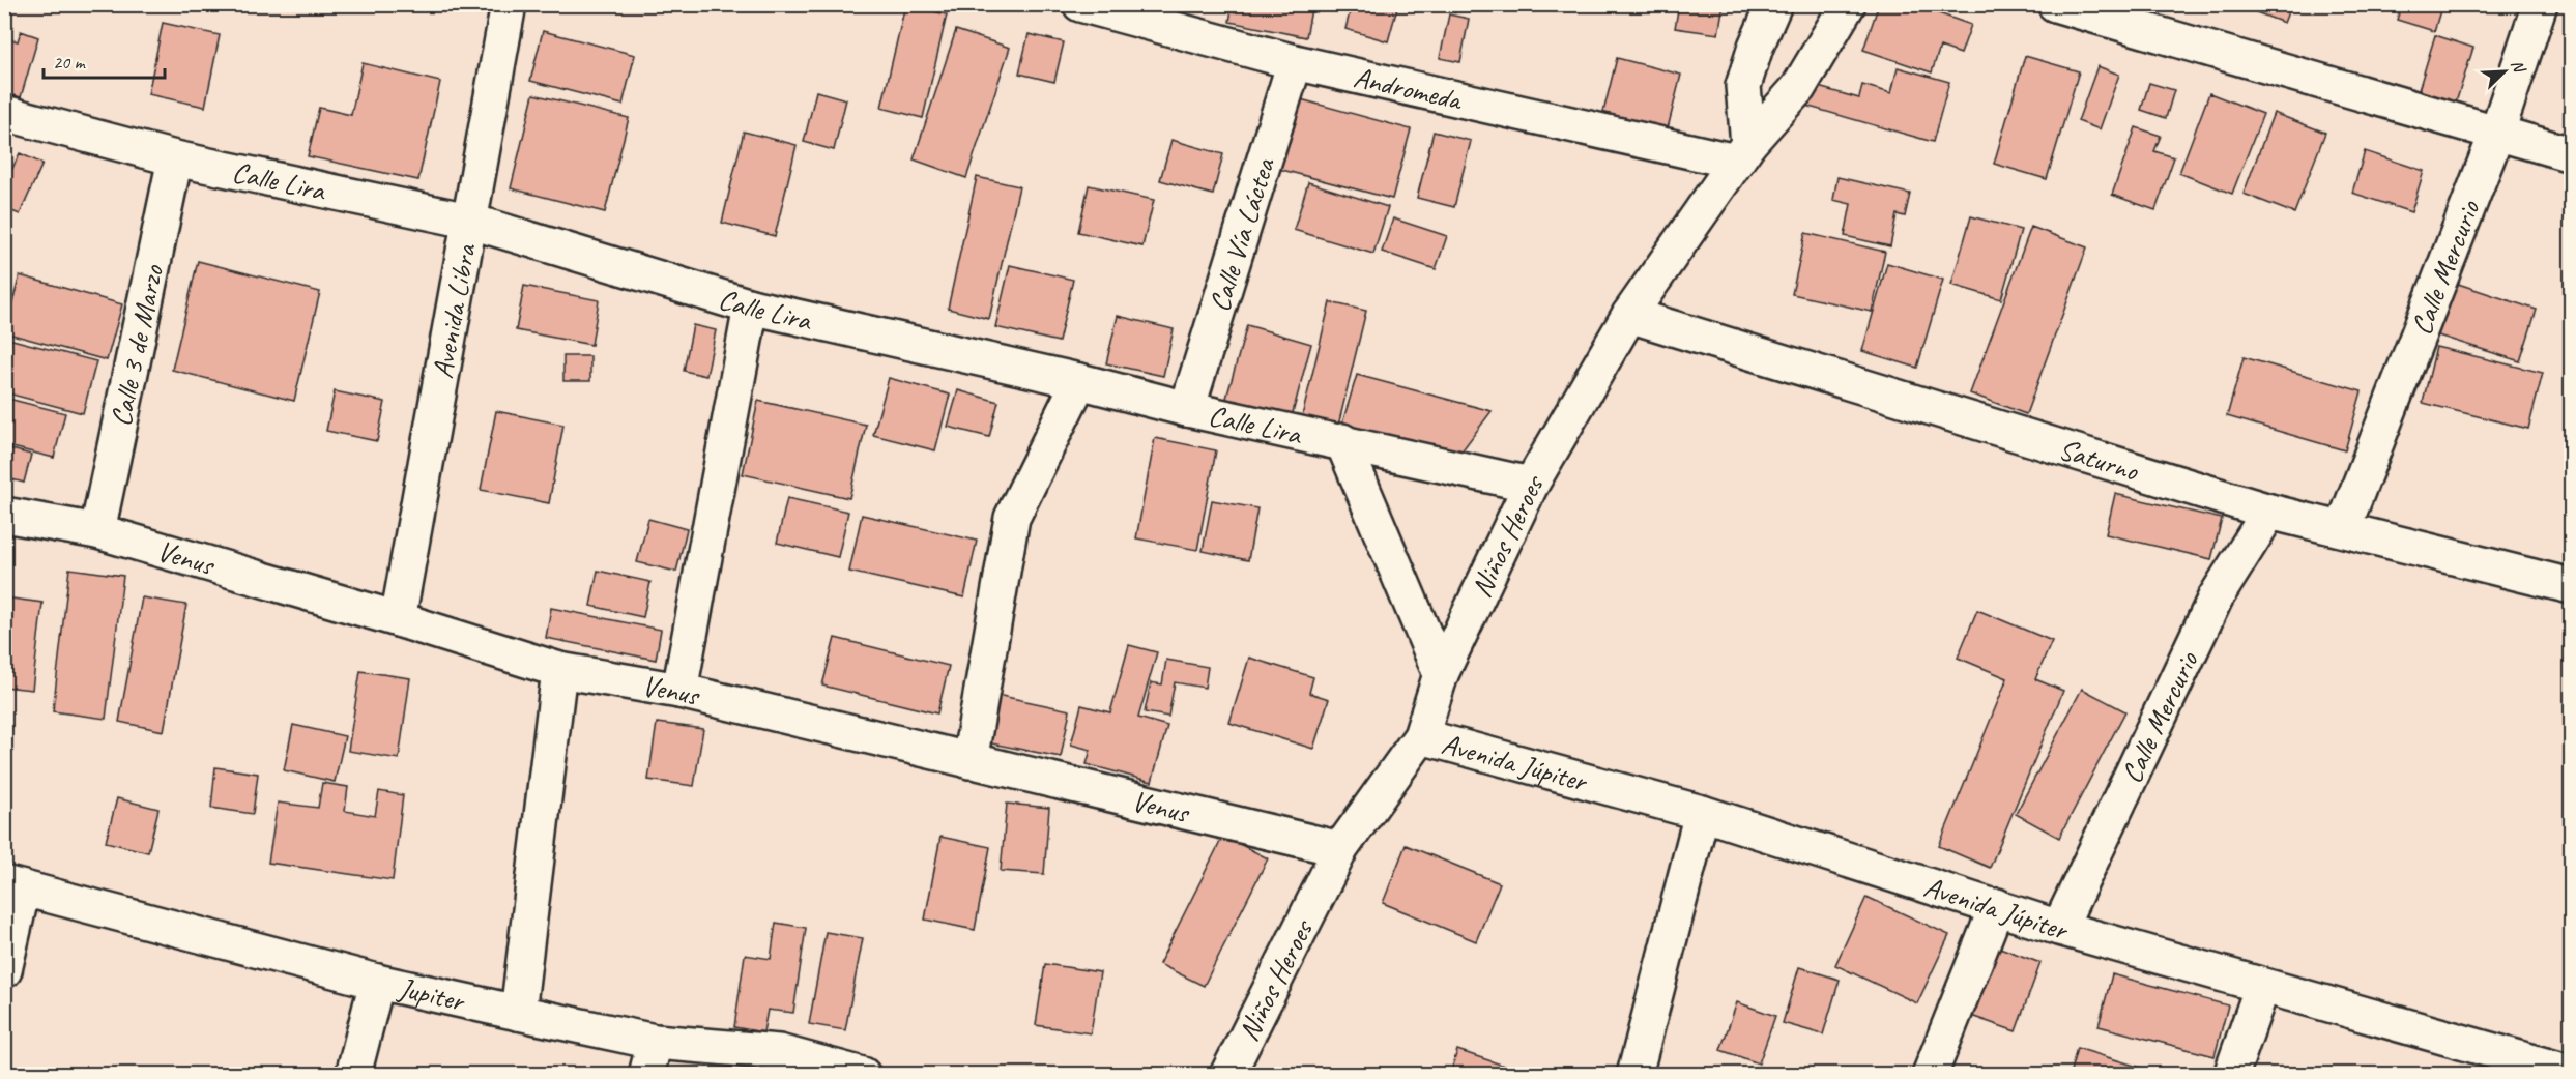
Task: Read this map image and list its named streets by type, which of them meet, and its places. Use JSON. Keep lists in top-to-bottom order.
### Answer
{
  "streets": {
    "street": [
      "Andromeda",
      "Calle Lira",
      "Calle Vía Láctea",
      "Calle Mercurio",
      "Avenida Libra",
      "Calle 3 de Marzo",
      "Saturno",
      "Niños Heroes",
      "Venus",
      "Avenida Júpiter",
      "Jupiter"
    ]
  },
  "crossings": [
    ["Andromeda", "Calle Vía Láctea"],
    ["Andromeda", "Niños Heroes"],
    ["Calle Lira", "Calle Vía Láctea"],
    ["Calle Lira", "Avenida Libra"],
    ["Calle Lira", "Calle 3 de Marzo"],
    ["Calle Lira", "Niños Heroes"],
    ["Calle Mercurio", "Saturno"],
    ["Calle Mercurio", "Avenida Júpiter"],
    ["Avenida Libra", "Venus"],
    ["Calle 3 de Marzo", "Venus"],
    ["Saturno", "Niños Heroes"],
    ["Niños Heroes", "Venus"],
    ["Niños Heroes", "Avenida Júpiter"]
  ],
  "scale_bar": "20 m",
  "north": "top right"
}
